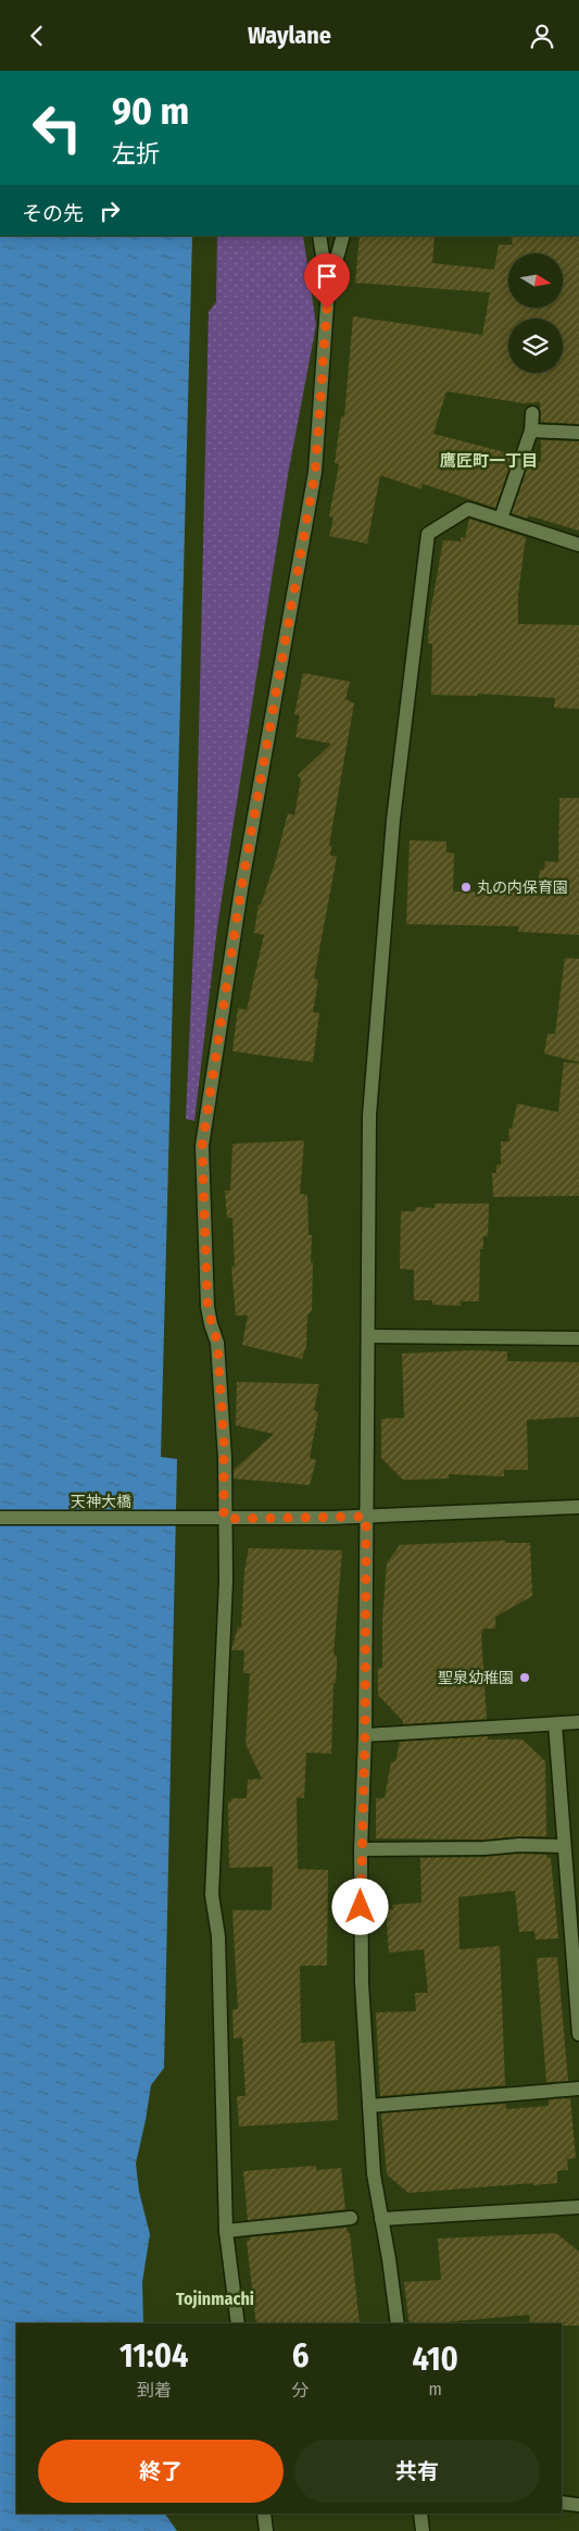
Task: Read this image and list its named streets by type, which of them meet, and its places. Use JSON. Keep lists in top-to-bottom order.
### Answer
{
  "streets": {
    "street": ["天神大橋"]
  },
  "districts": ["鷹匠町一丁目", "Tojinmachi"],
  "places": ["丸の内保育園", "聖泉幼稚園"],
  "north": "right",
  "page": {
    "header": "Waylane",
    "turn": ["90 m", "左折"],
    "then": "その先",
    "eta": [
      "11:04",
      "到着",
      "6",
      "分",
      "410",
      "m"
    ],
    "buttons": ["終了", "共有"]
  }
}
